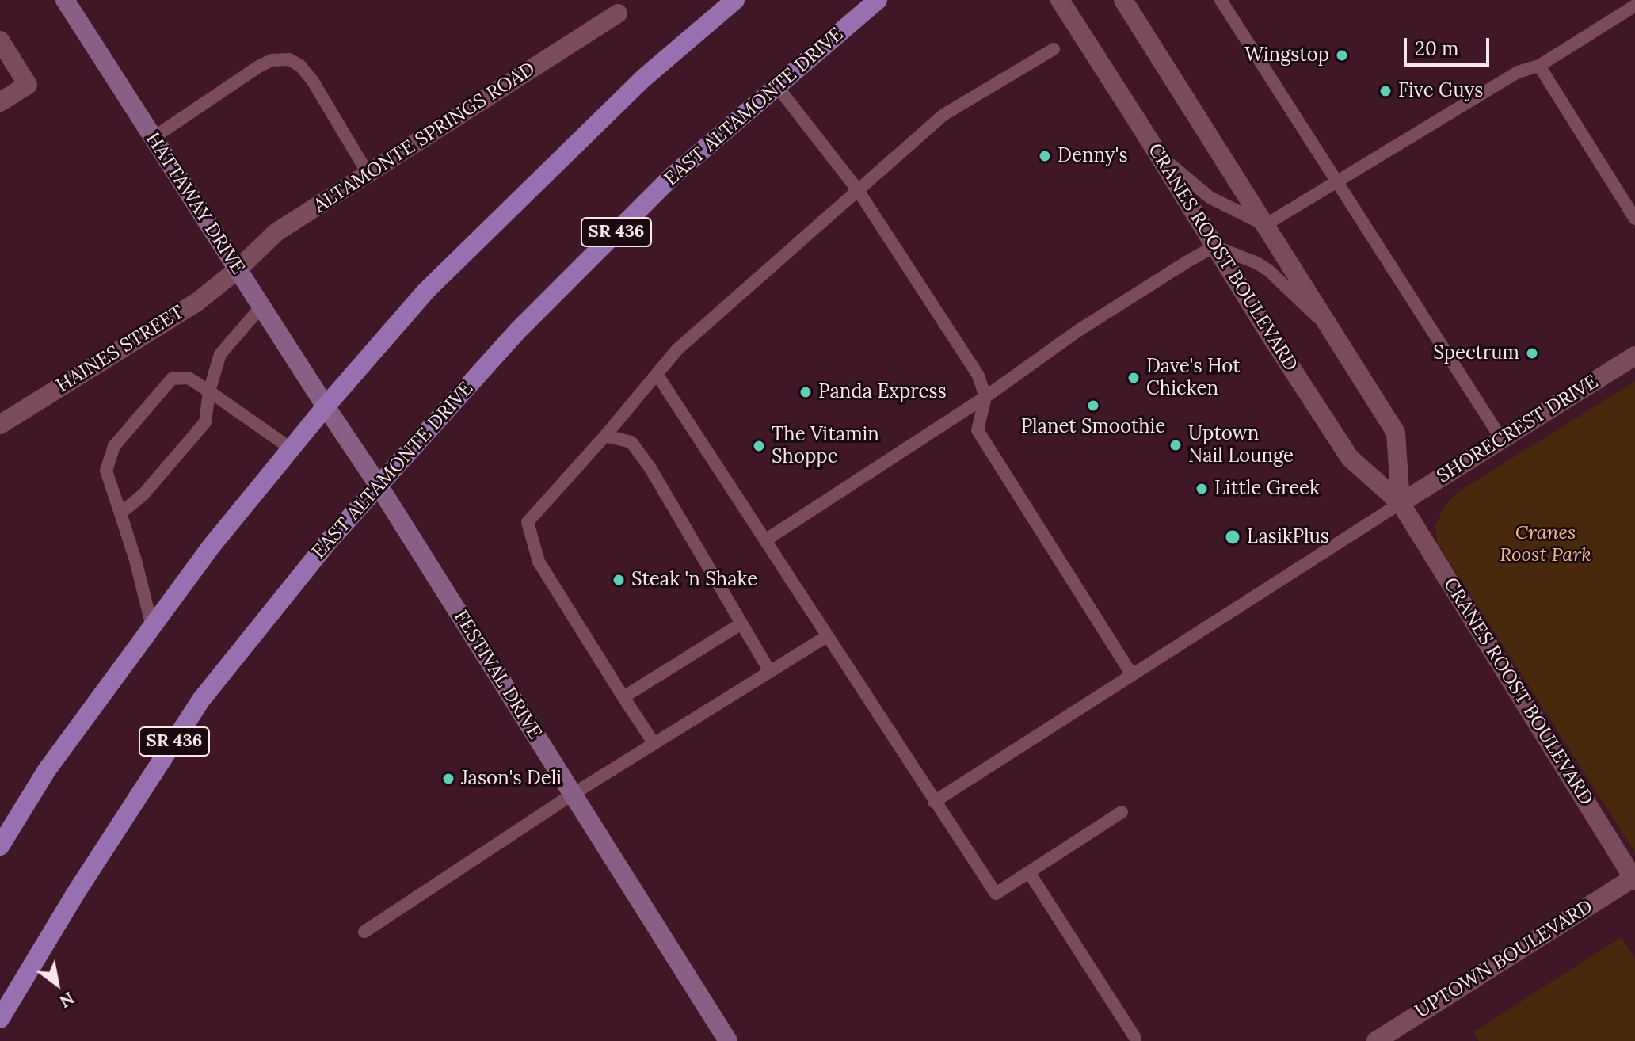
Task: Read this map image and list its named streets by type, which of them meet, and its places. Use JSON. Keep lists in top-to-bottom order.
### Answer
{
  "streets": {
    "main road": ["EAST ALTAMONTE DRIVE", "SR 436"],
    "street": [
      "ALTAMONTE SPRINGS ROAD",
      "HATTAWAY DRIVE",
      "CRANES ROOST BOULEVARD",
      "HAINES STREET",
      "SHORECREST DRIVE",
      "FESTIVAL DRIVE",
      "UPTOWN BOULEVARD"
    ]
  },
  "crossings": [
    ["EAST ALTAMONTE DRIVE", "FESTIVAL DRIVE"],
    ["ALTAMONTE SPRINGS ROAD", "HATTAWAY DRIVE"],
    ["ALTAMONTE SPRINGS ROAD", "HAINES STREET"],
    ["HATTAWAY DRIVE", "HAINES STREET"],
    ["HATTAWAY DRIVE", "FESTIVAL DRIVE"],
    ["CRANES ROOST BOULEVARD", "SHORECREST DRIVE"],
    ["CRANES ROOST BOULEVARD", "UPTOWN BOULEVARD"]
  ],
  "parks": ["Cranes Roost Park"],
  "places": [
    "Wingstop",
    "Five Guys",
    "Denny's",
    "Spectrum",
    "Dave's Hot Chicken",
    "Panda Express",
    "Planet Smoothie",
    "Uptown Nail Lounge",
    "The Vitamin Shoppe",
    "Little Greek",
    "LasikPlus",
    "Steak 'n Shake",
    "Jason's Deli"
  ],
  "scale_bar": "20 m",
  "north": "bottom right"
}
